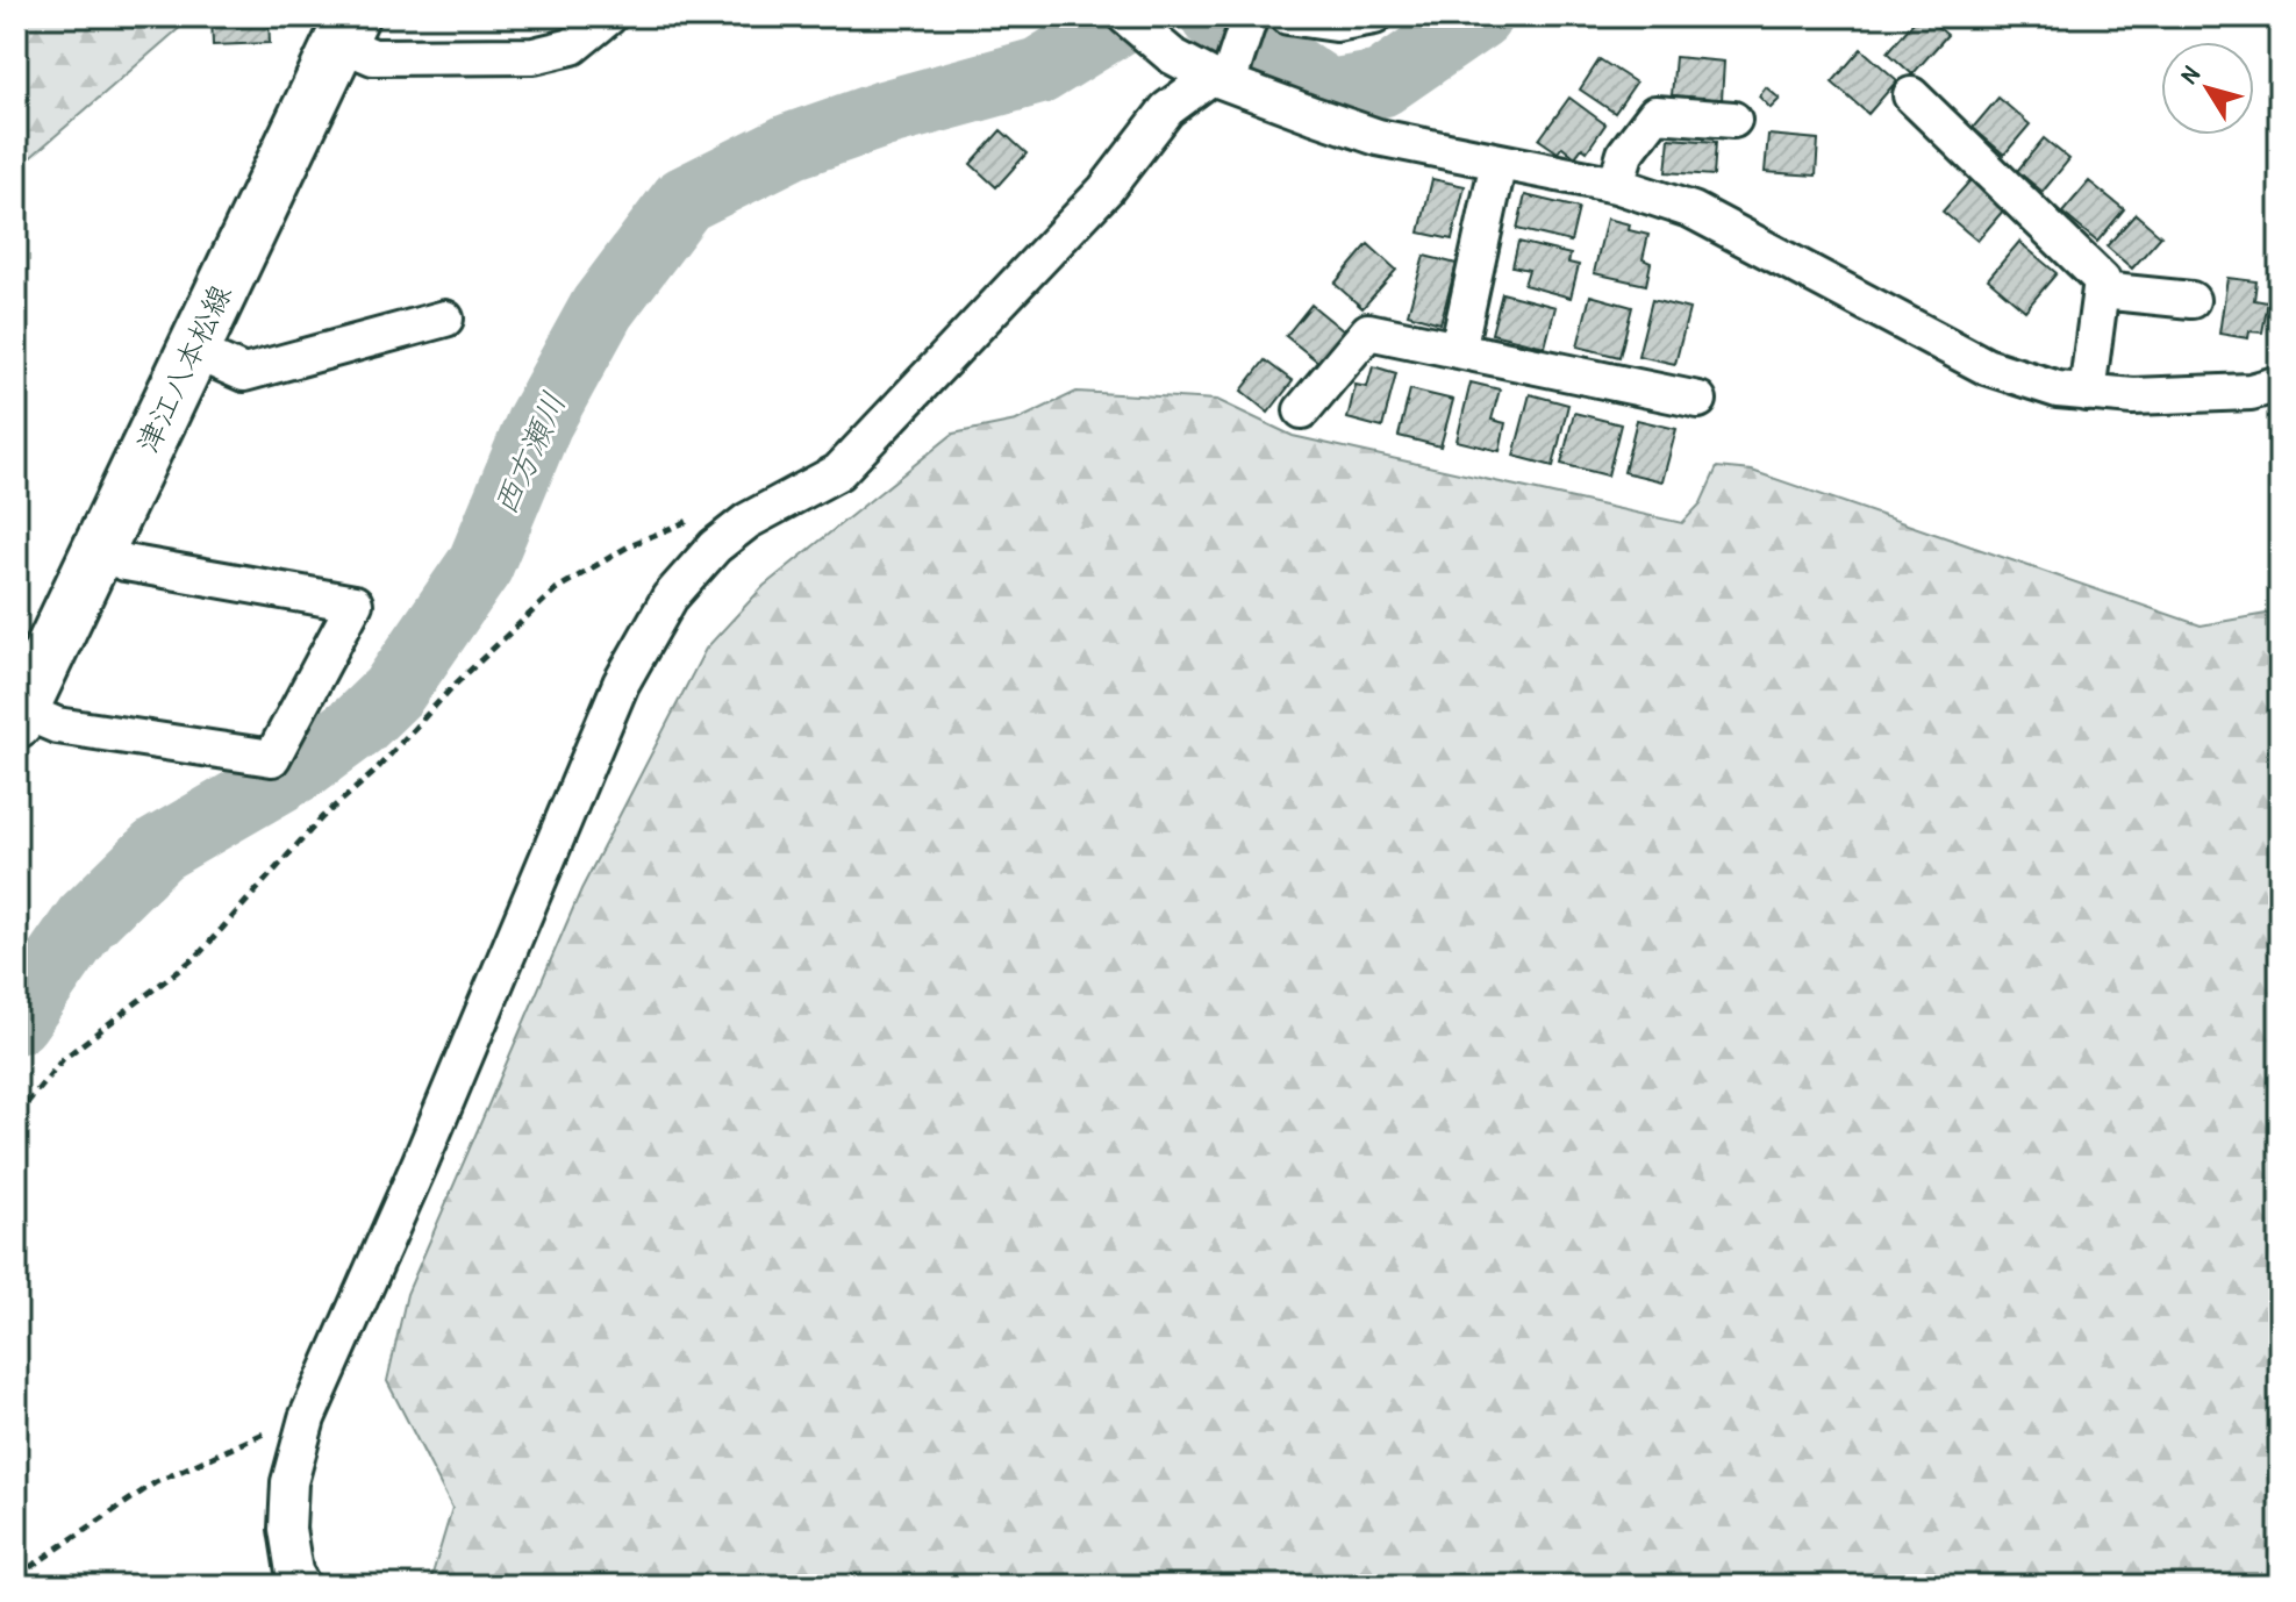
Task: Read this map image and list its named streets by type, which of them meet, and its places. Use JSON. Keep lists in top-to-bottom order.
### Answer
{
  "streets": {
    "main road": ["津江八本松線"]
  },
  "water": ["西方瀬川"],
  "north": "top left"
}
